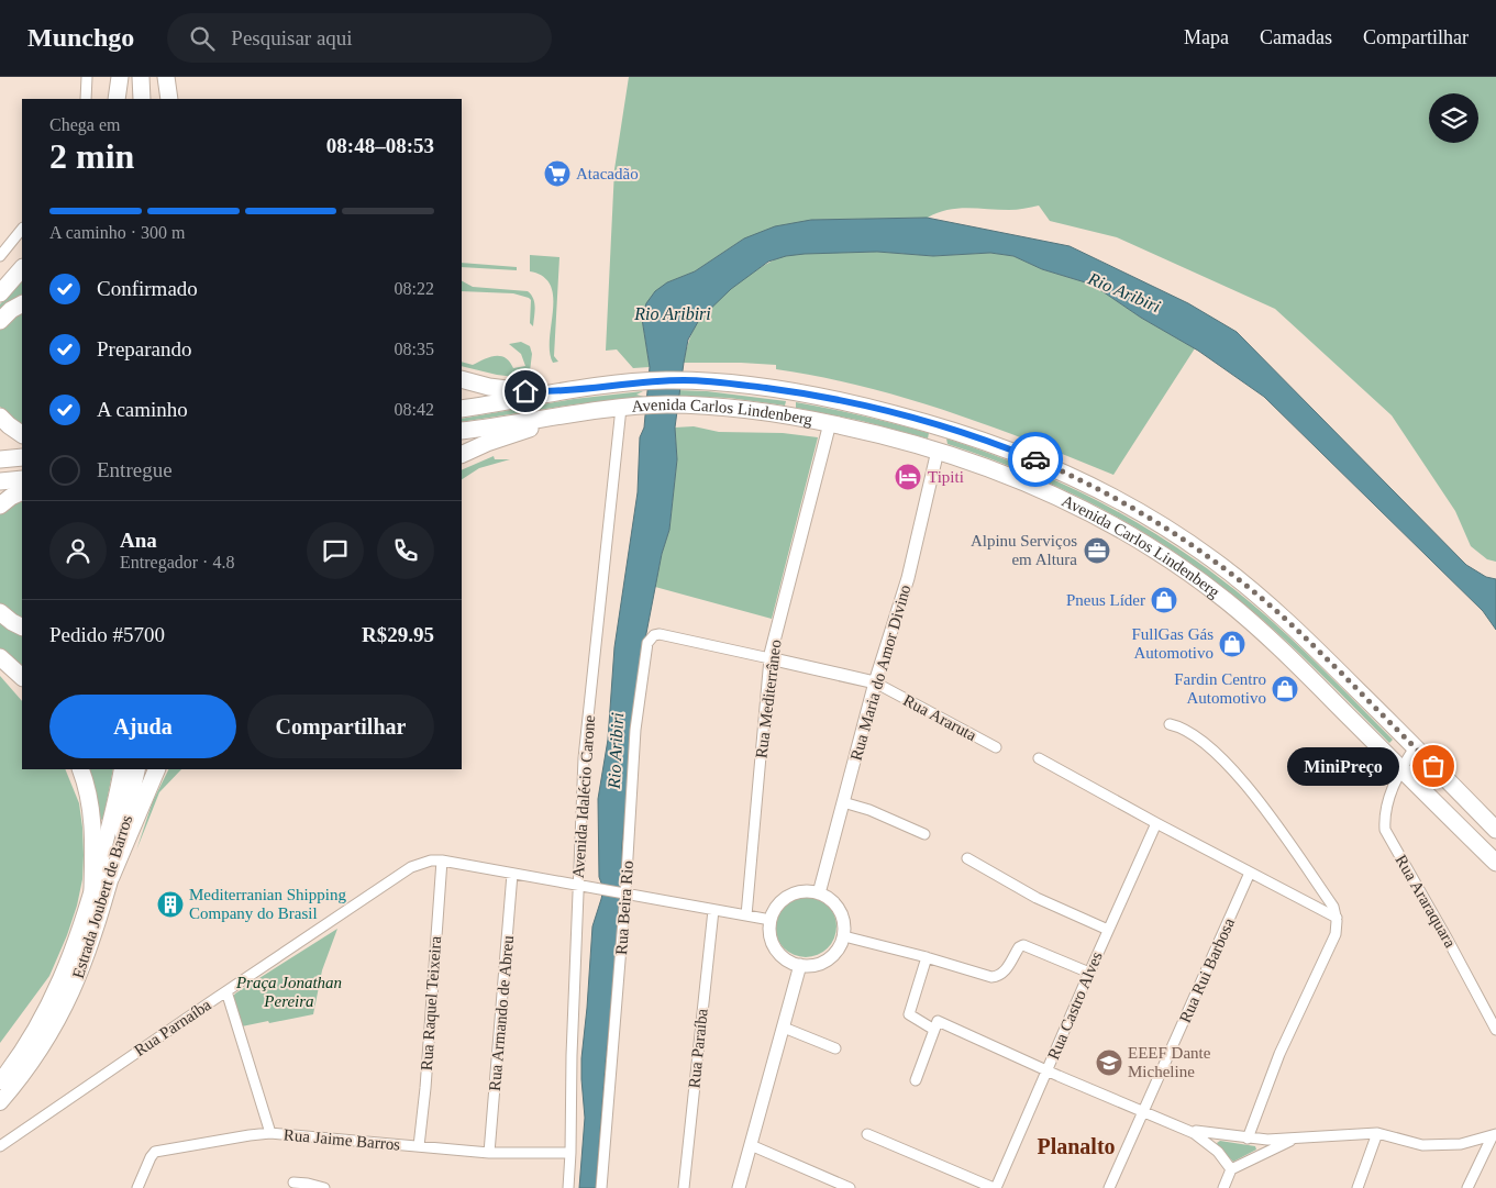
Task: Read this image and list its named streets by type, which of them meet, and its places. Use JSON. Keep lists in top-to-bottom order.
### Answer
{
  "streets": {
    "main road": ["Avenida Carlos Lindenberg", "Estrada Joubert de Barros"],
    "street": [
      "Rua Maria do Amor Divino",
      "Rua Mediterrâneo",
      "Rua Araruta",
      "Avenida Idalécio Carone",
      "Rua Araraquara",
      "Rua Beira Rio",
      "Rua Rui Barbosa",
      "Rua Raquel Teixeira",
      "Rua Castro Alves",
      "Rua Armando de Abreu",
      "Rua Parnaíba",
      "Rua Paraíba",
      "Rua Jaime Barros"
    ]
  },
  "crossings": [
    ["Avenida Carlos Lindenberg", "Rua Maria do Amor Divino"],
    ["Avenida Carlos Lindenberg", "Rua Mediterrâneo"],
    ["Avenida Carlos Lindenberg", "Avenida Idalécio Carone"],
    ["Avenida Carlos Lindenberg", "Rua Araraquara"],
    ["Rua Maria do Amor Divino", "Rua Araruta"],
    ["Rua Mediterrâneo", "Rua Araruta"],
    ["Rua Araruta", "Rua Beira Rio"],
    ["Avenida Idalécio Carone", "Rua Parnaíba"],
    ["Avenida Idalécio Carone", "Rua Jaime Barros"],
    ["Rua Beira Rio", "Rua Parnaíba"],
    ["Rua Raquel Teixeira", "Rua Parnaíba"],
    ["Rua Raquel Teixeira", "Rua Jaime Barros"],
    ["Rua Armando de Abreu", "Rua Parnaíba"],
    ["Rua Armando de Abreu", "Rua Jaime Barros"]
  ],
  "districts": ["Planalto"],
  "water": ["Rio Aribiri"],
  "parks": ["Praça Jonathan Pereira"],
  "places": {
    "supermarket": ["Atacadão"],
    "hotel": ["Tipiti"],
    "office": ["Alpinu Serviços em Altura"],
    "shop": ["Pneus Líder", "FullGas Gás Automotivo", "Fardin Centro Automotivo"],
    "other": ["MiniPreço"],
    "building": ["Mediterranian Shipping Company do Brasil"],
    "school or university": ["EEEF Dante Micheline"]
  },
  "page": {
    "header": "Munchgo",
    "search": "Pesquisar aqui",
    "nav": ["Mapa", "Camadas", "Compartilhar"],
    "heading": ["2 min", "Chega em", "08:48–08:53"],
    "panel": [
      "Ana",
      "Entregador · 4.8",
      "Pedido #5700",
      "R$29.95"
    ],
    "bar": "A caminho · 300 m",
    "list": [
      ["Confirmado", "08:22"],
      ["Preparando", "08:35"],
      ["A caminho", "08:42"],
      "Entregue"
    ],
    "buttons": ["Ajuda", "Compartilhar"],
    "bubble": "MiniPreço"
  }
}
